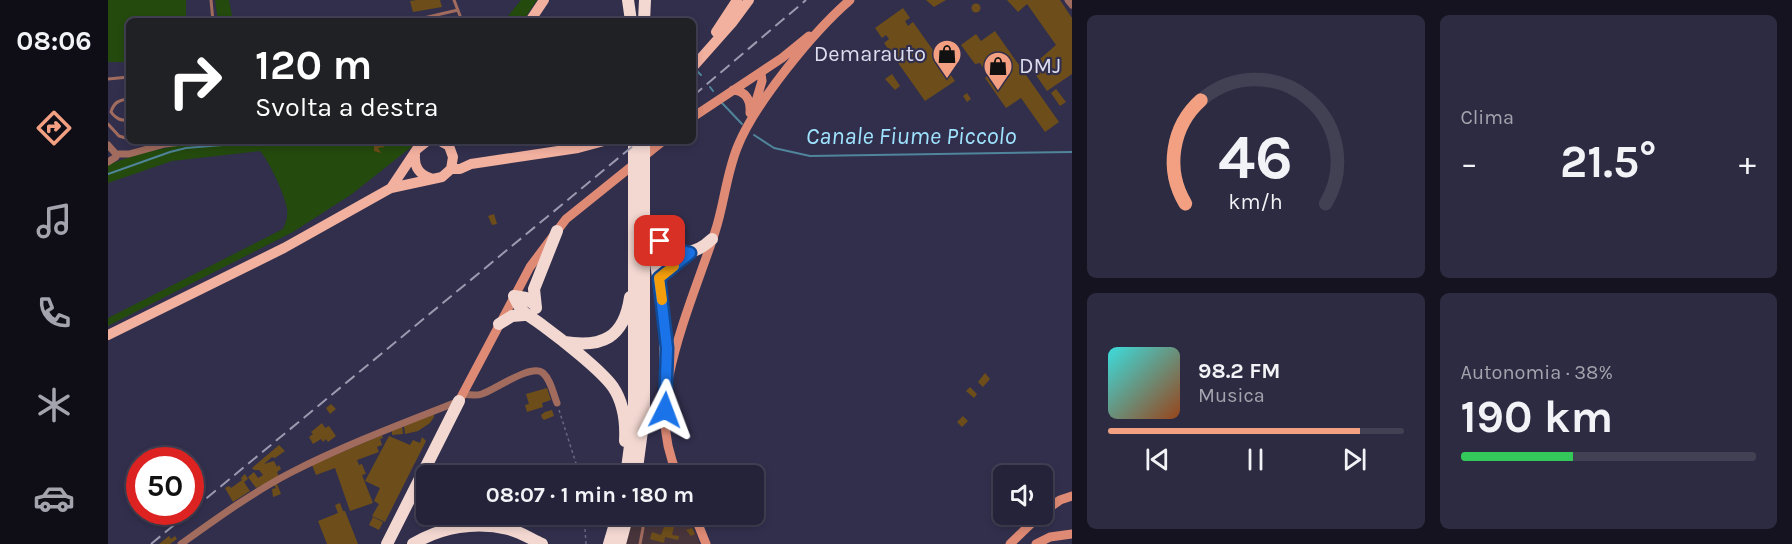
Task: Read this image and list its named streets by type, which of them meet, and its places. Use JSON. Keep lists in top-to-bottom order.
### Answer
{
  "water": ["Canale Fiume Piccolo"],
  "places": {
    "shop": ["Demarauto", "DMJ"]
  },
  "page": {
    "tabs": "08:06",
    "tile": [
      "Clima",
      ["Autonomia · 38%", "190 km"]
    ],
    "turn": ["120 m", "Svolta a destra"],
    "heat": ["−", "21.5°", "+"],
    "song": ["98.2 FM", "Musica"],
    "limit": "50",
    "trip": "08:07 · 1 min · 180 m",
    "gauge": ["46", "km/h"]
  }
}
